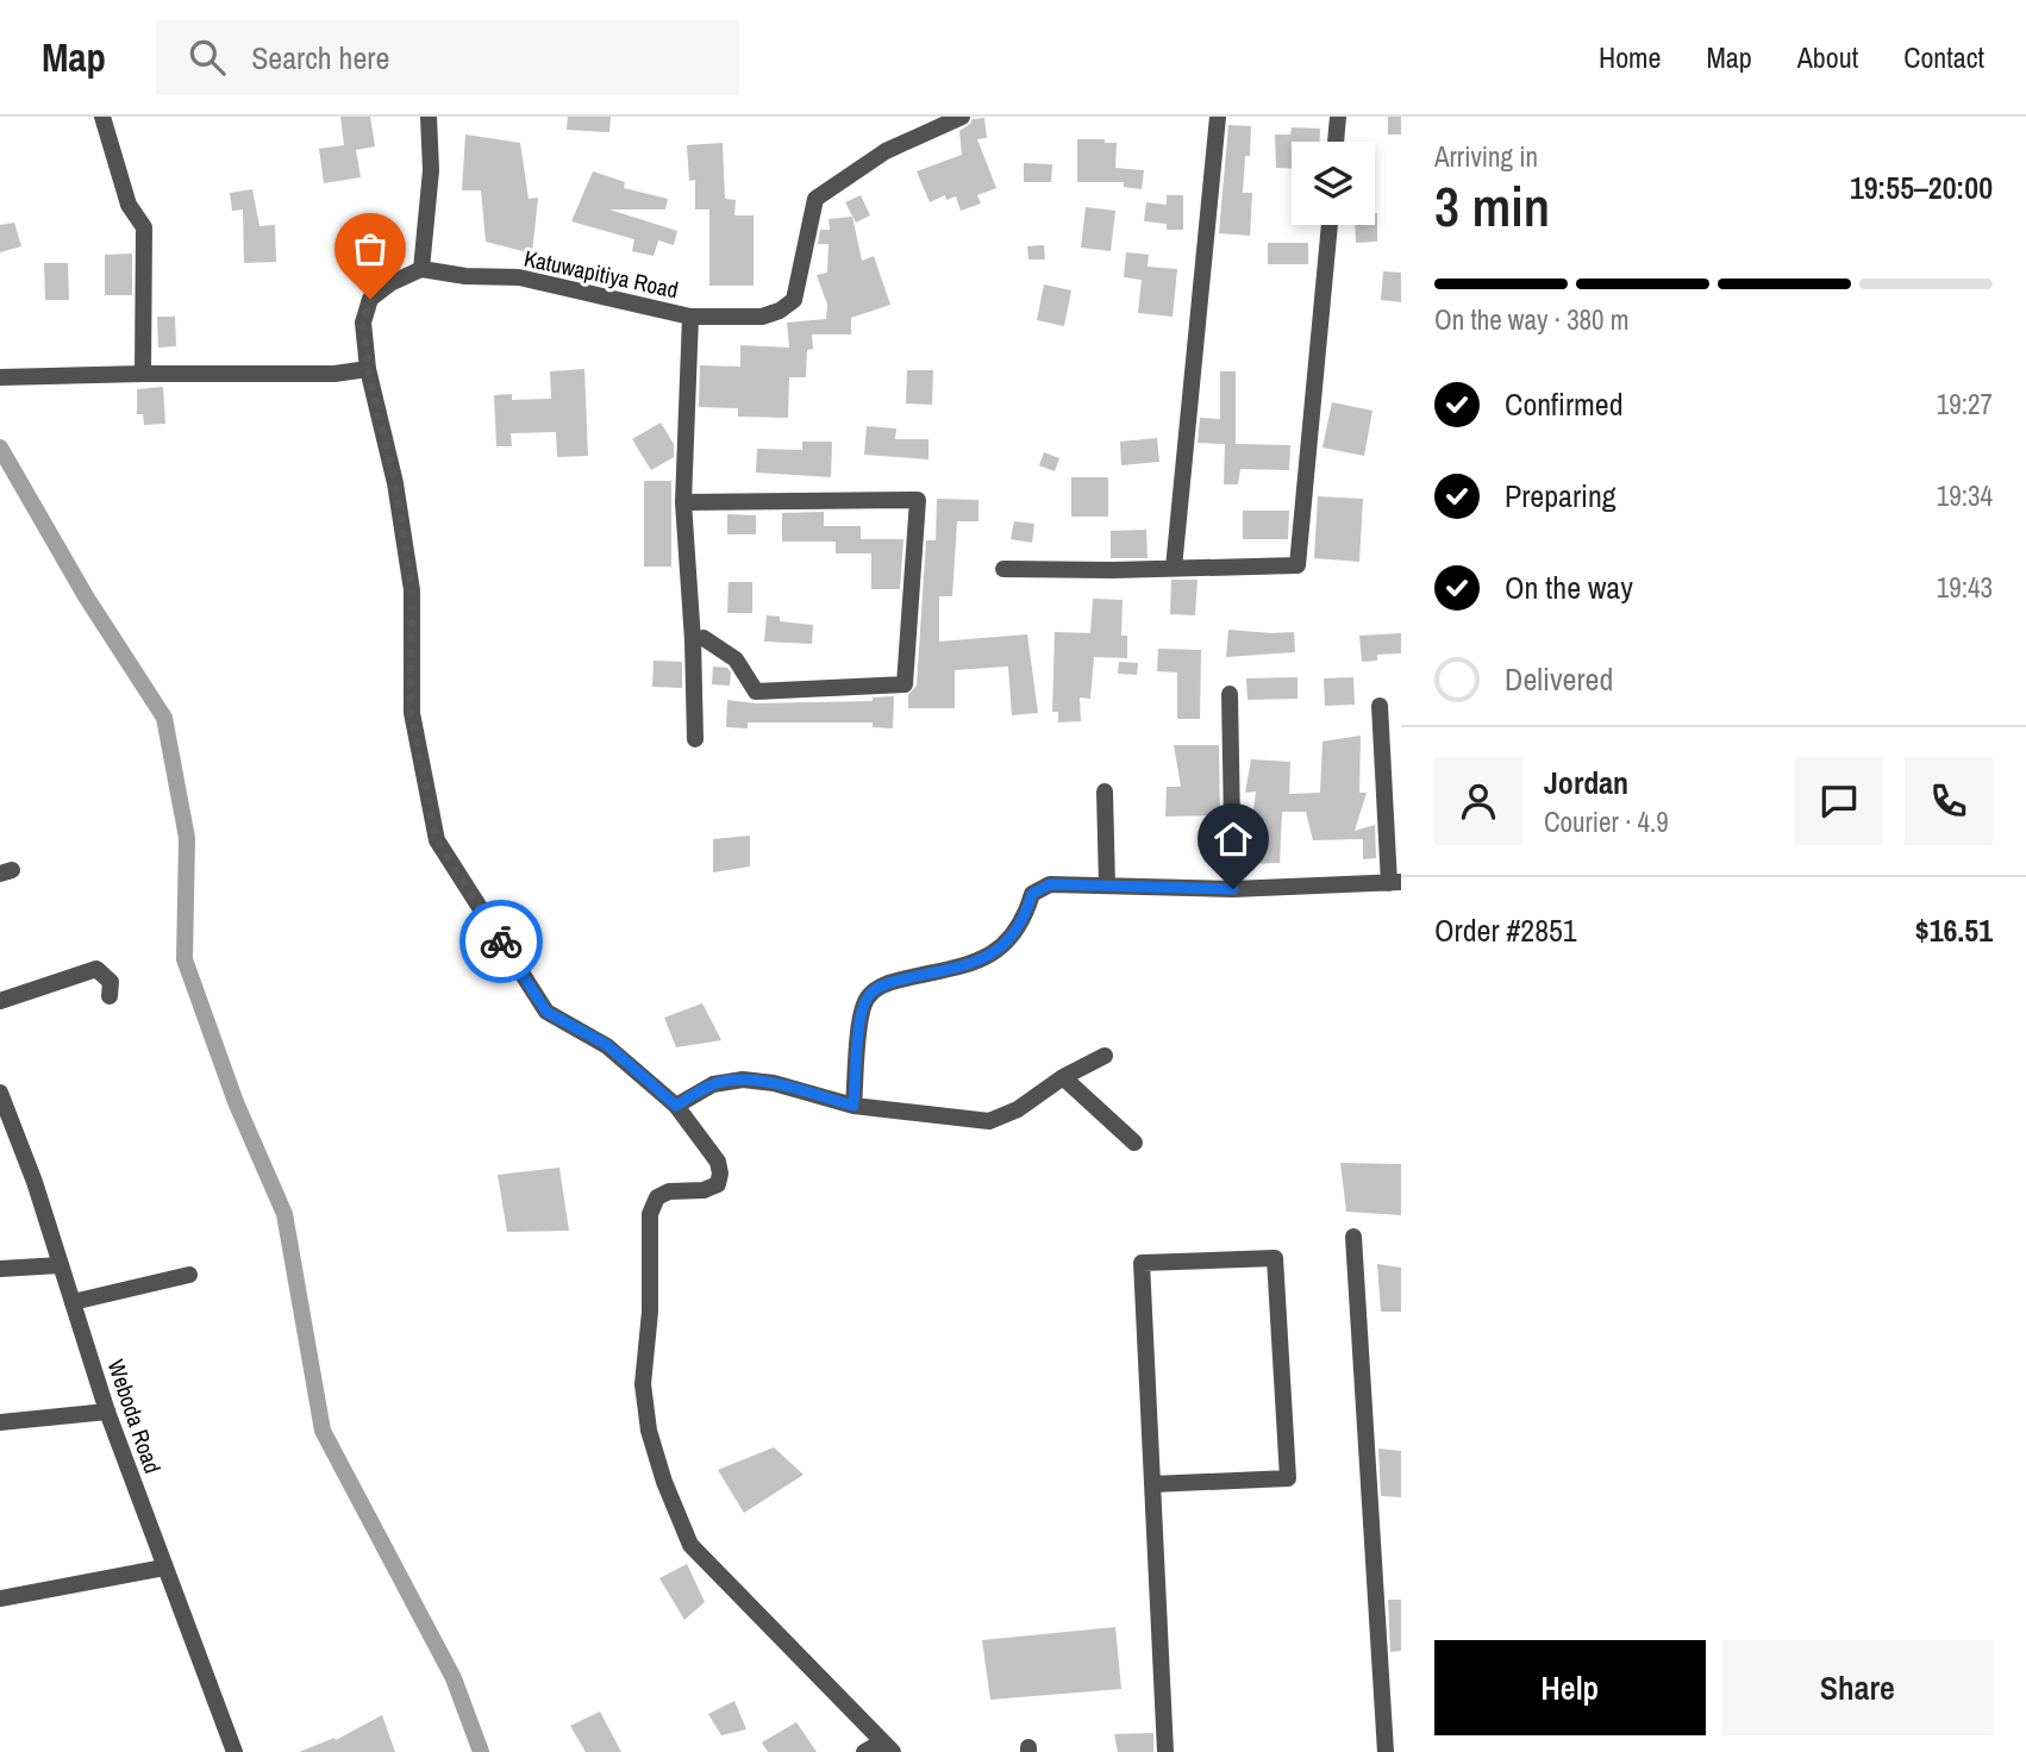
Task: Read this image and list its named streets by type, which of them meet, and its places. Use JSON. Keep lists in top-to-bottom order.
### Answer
{
  "streets": {
    "street": ["Katuwapitiya Road", "Weboda Road"]
  },
  "page": {
    "header": "Map",
    "search": "Search here",
    "nav": [
      "Home",
      "Map",
      "About",
      "Contact"
    ],
    "heading": ["3 min", "Arriving in", "19:55–20:00"],
    "panel": [
      "Jordan",
      "Courier · 4.9",
      "Order #2851",
      "$16.51"
    ],
    "bar": "On the way · 380 m",
    "list": [
      ["Confirmed", "19:27"],
      ["Preparing", "19:34"],
      ["On the way", "19:43"],
      "Delivered"
    ],
    "buttons": ["Help", "Share"]
  }
}
